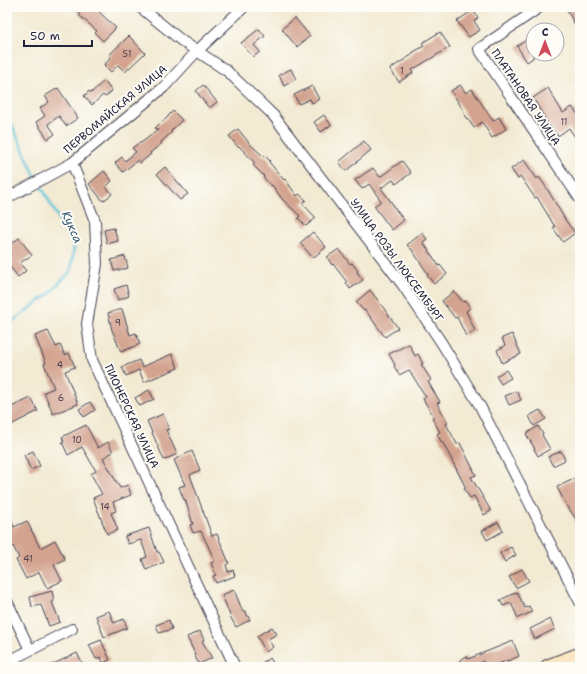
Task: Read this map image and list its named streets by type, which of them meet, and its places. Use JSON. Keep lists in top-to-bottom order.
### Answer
{
  "streets": {
    "street": [
      "ПЛАТАНОВАЯ УЛИЦА",
      "ПЕРВОМАЙСКАЯ УЛИЦА",
      "УЛИЦА РОЗЫ ЛЮКСЕМБУРГ",
      "ПИОНЕРСКАЯ УЛИЦА"
    ]
  },
  "crossings": [
    ["ПЕРВОМАЙСКАЯ УЛИЦА", "УЛИЦА РОЗЫ ЛЮКСЕМБУРГ"],
    ["ПЕРВОМАЙСКАЯ УЛИЦА", "ПИОНЕРСКАЯ УЛИЦА"]
  ],
  "water": ["Кукса"],
  "house_numbers": [
    "51",
    "1",
    "11",
    "9",
    "4",
    "6",
    "10",
    "14",
    "41"
  ],
  "scale_bar": "50 m",
  "north": "top"
}
